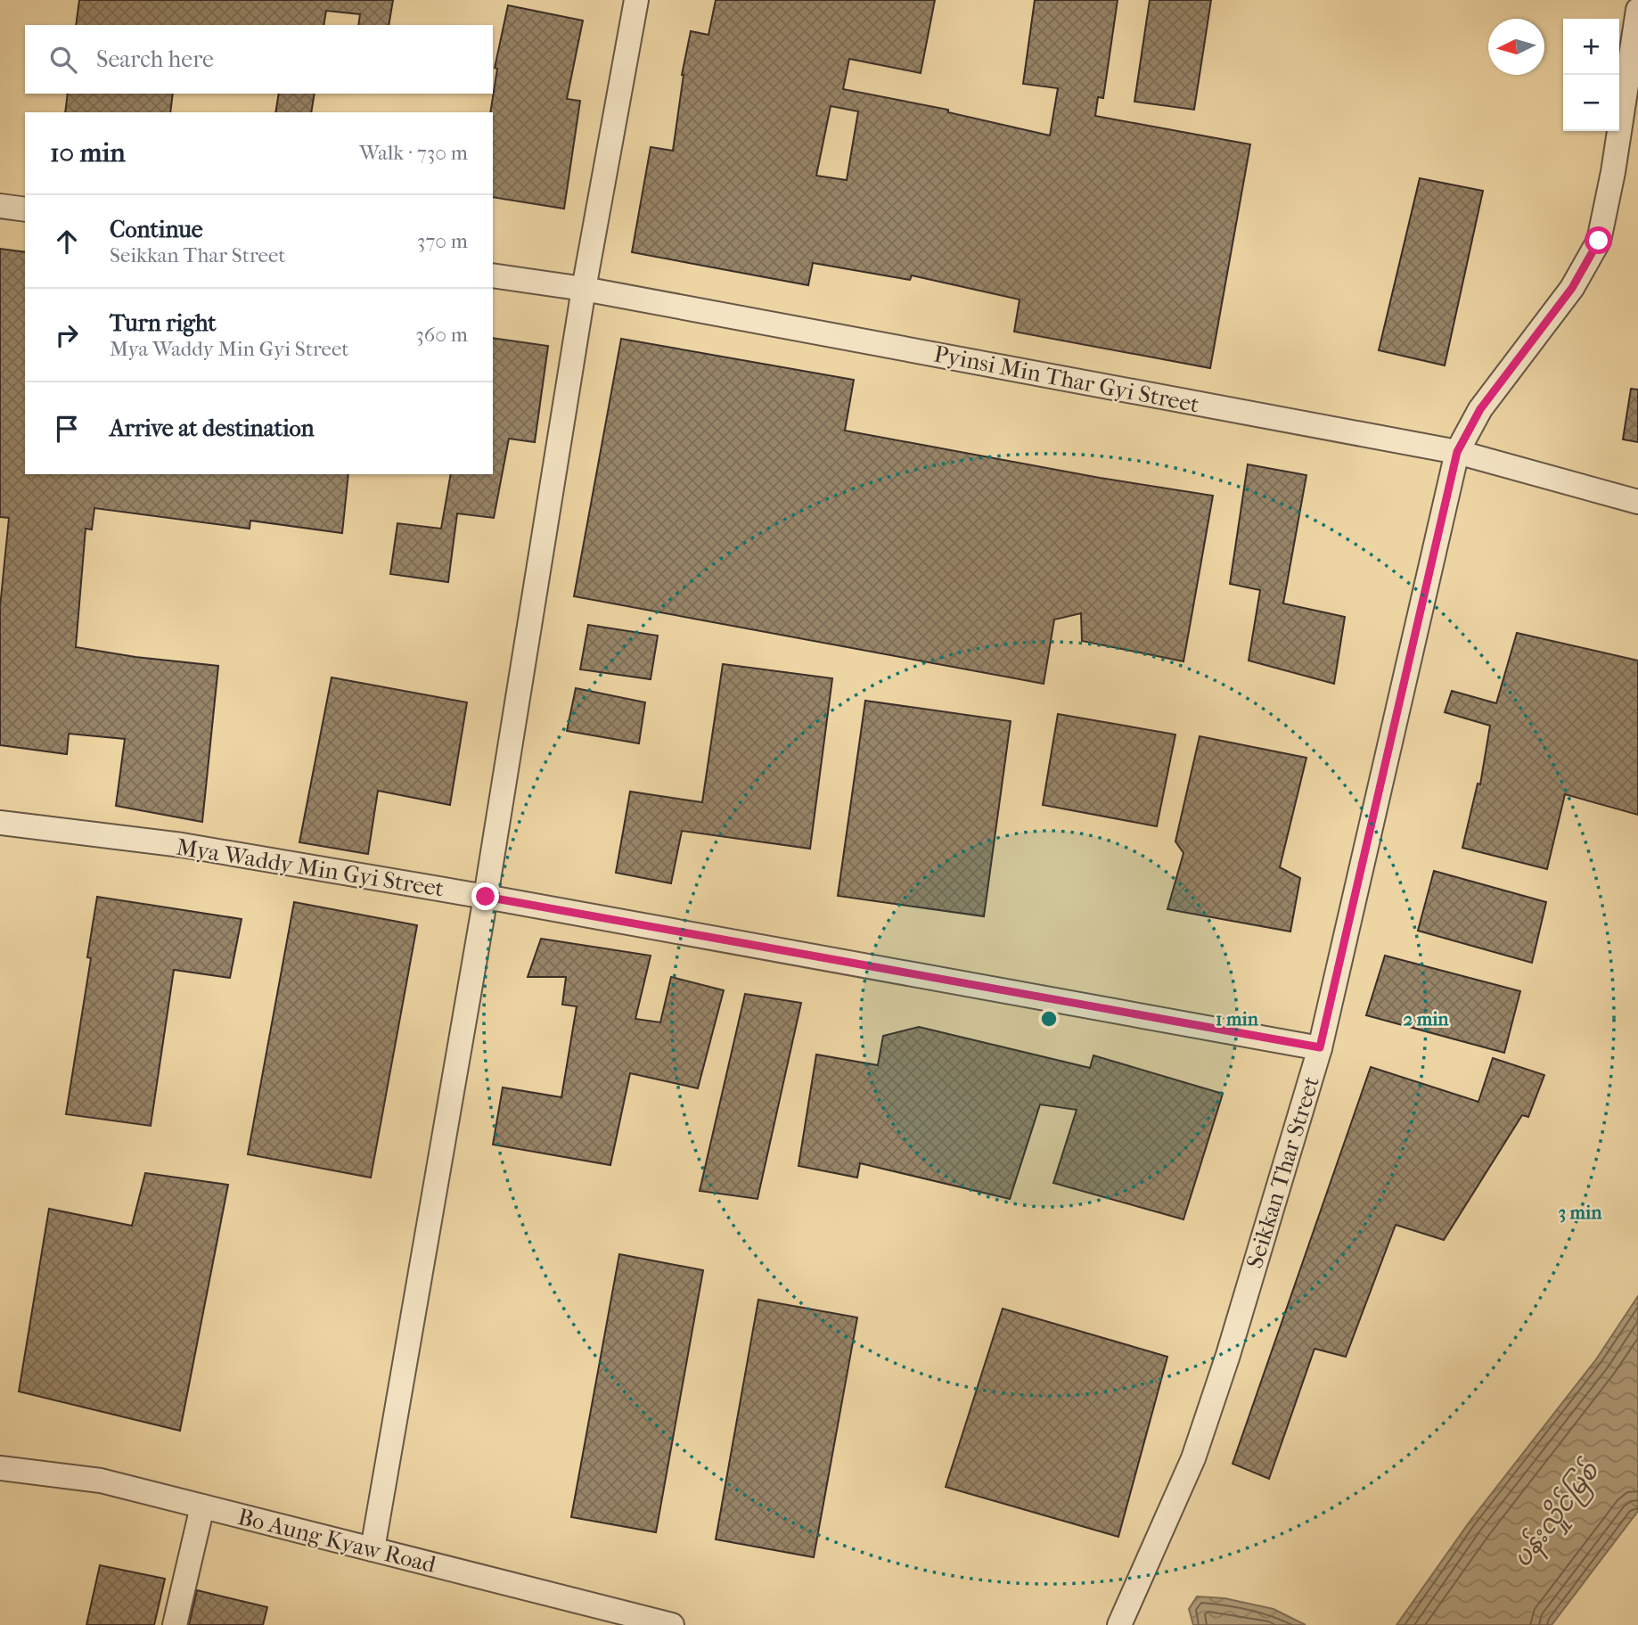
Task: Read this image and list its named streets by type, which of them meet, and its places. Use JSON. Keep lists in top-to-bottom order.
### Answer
{
  "streets": {
    "street": [
      "Pyinsi Min Thar Gyi Street",
      "Mya Waddy Min Gyi Street",
      "Seikkan Thar Street",
      "Bo Aung Kyaw Road"
    ]
  },
  "crossings": [
    ["Pyinsi Min Thar Gyi Street", "Seikkan Thar Street"],
    ["Mya Waddy Min Gyi Street", "Seikkan Thar Street"]
  ],
  "water": ["ပန်းလှိုင်မြစ်"],
  "north": "left",
  "page": {
    "map_buttons": ["+", "−"],
    "search": "Search here",
    "heading": ["10 min", "Walk · 730 m"],
    "list": [
      ["Continue", "Seikkan Thar Street", "370 m"],
      ["Turn right", "Mya Waddy Min Gyi Street", "360 m"],
      "Arrive at destination"
    ]
  },
  "rings": ["1 min", "2 min", "3 min"]
}
